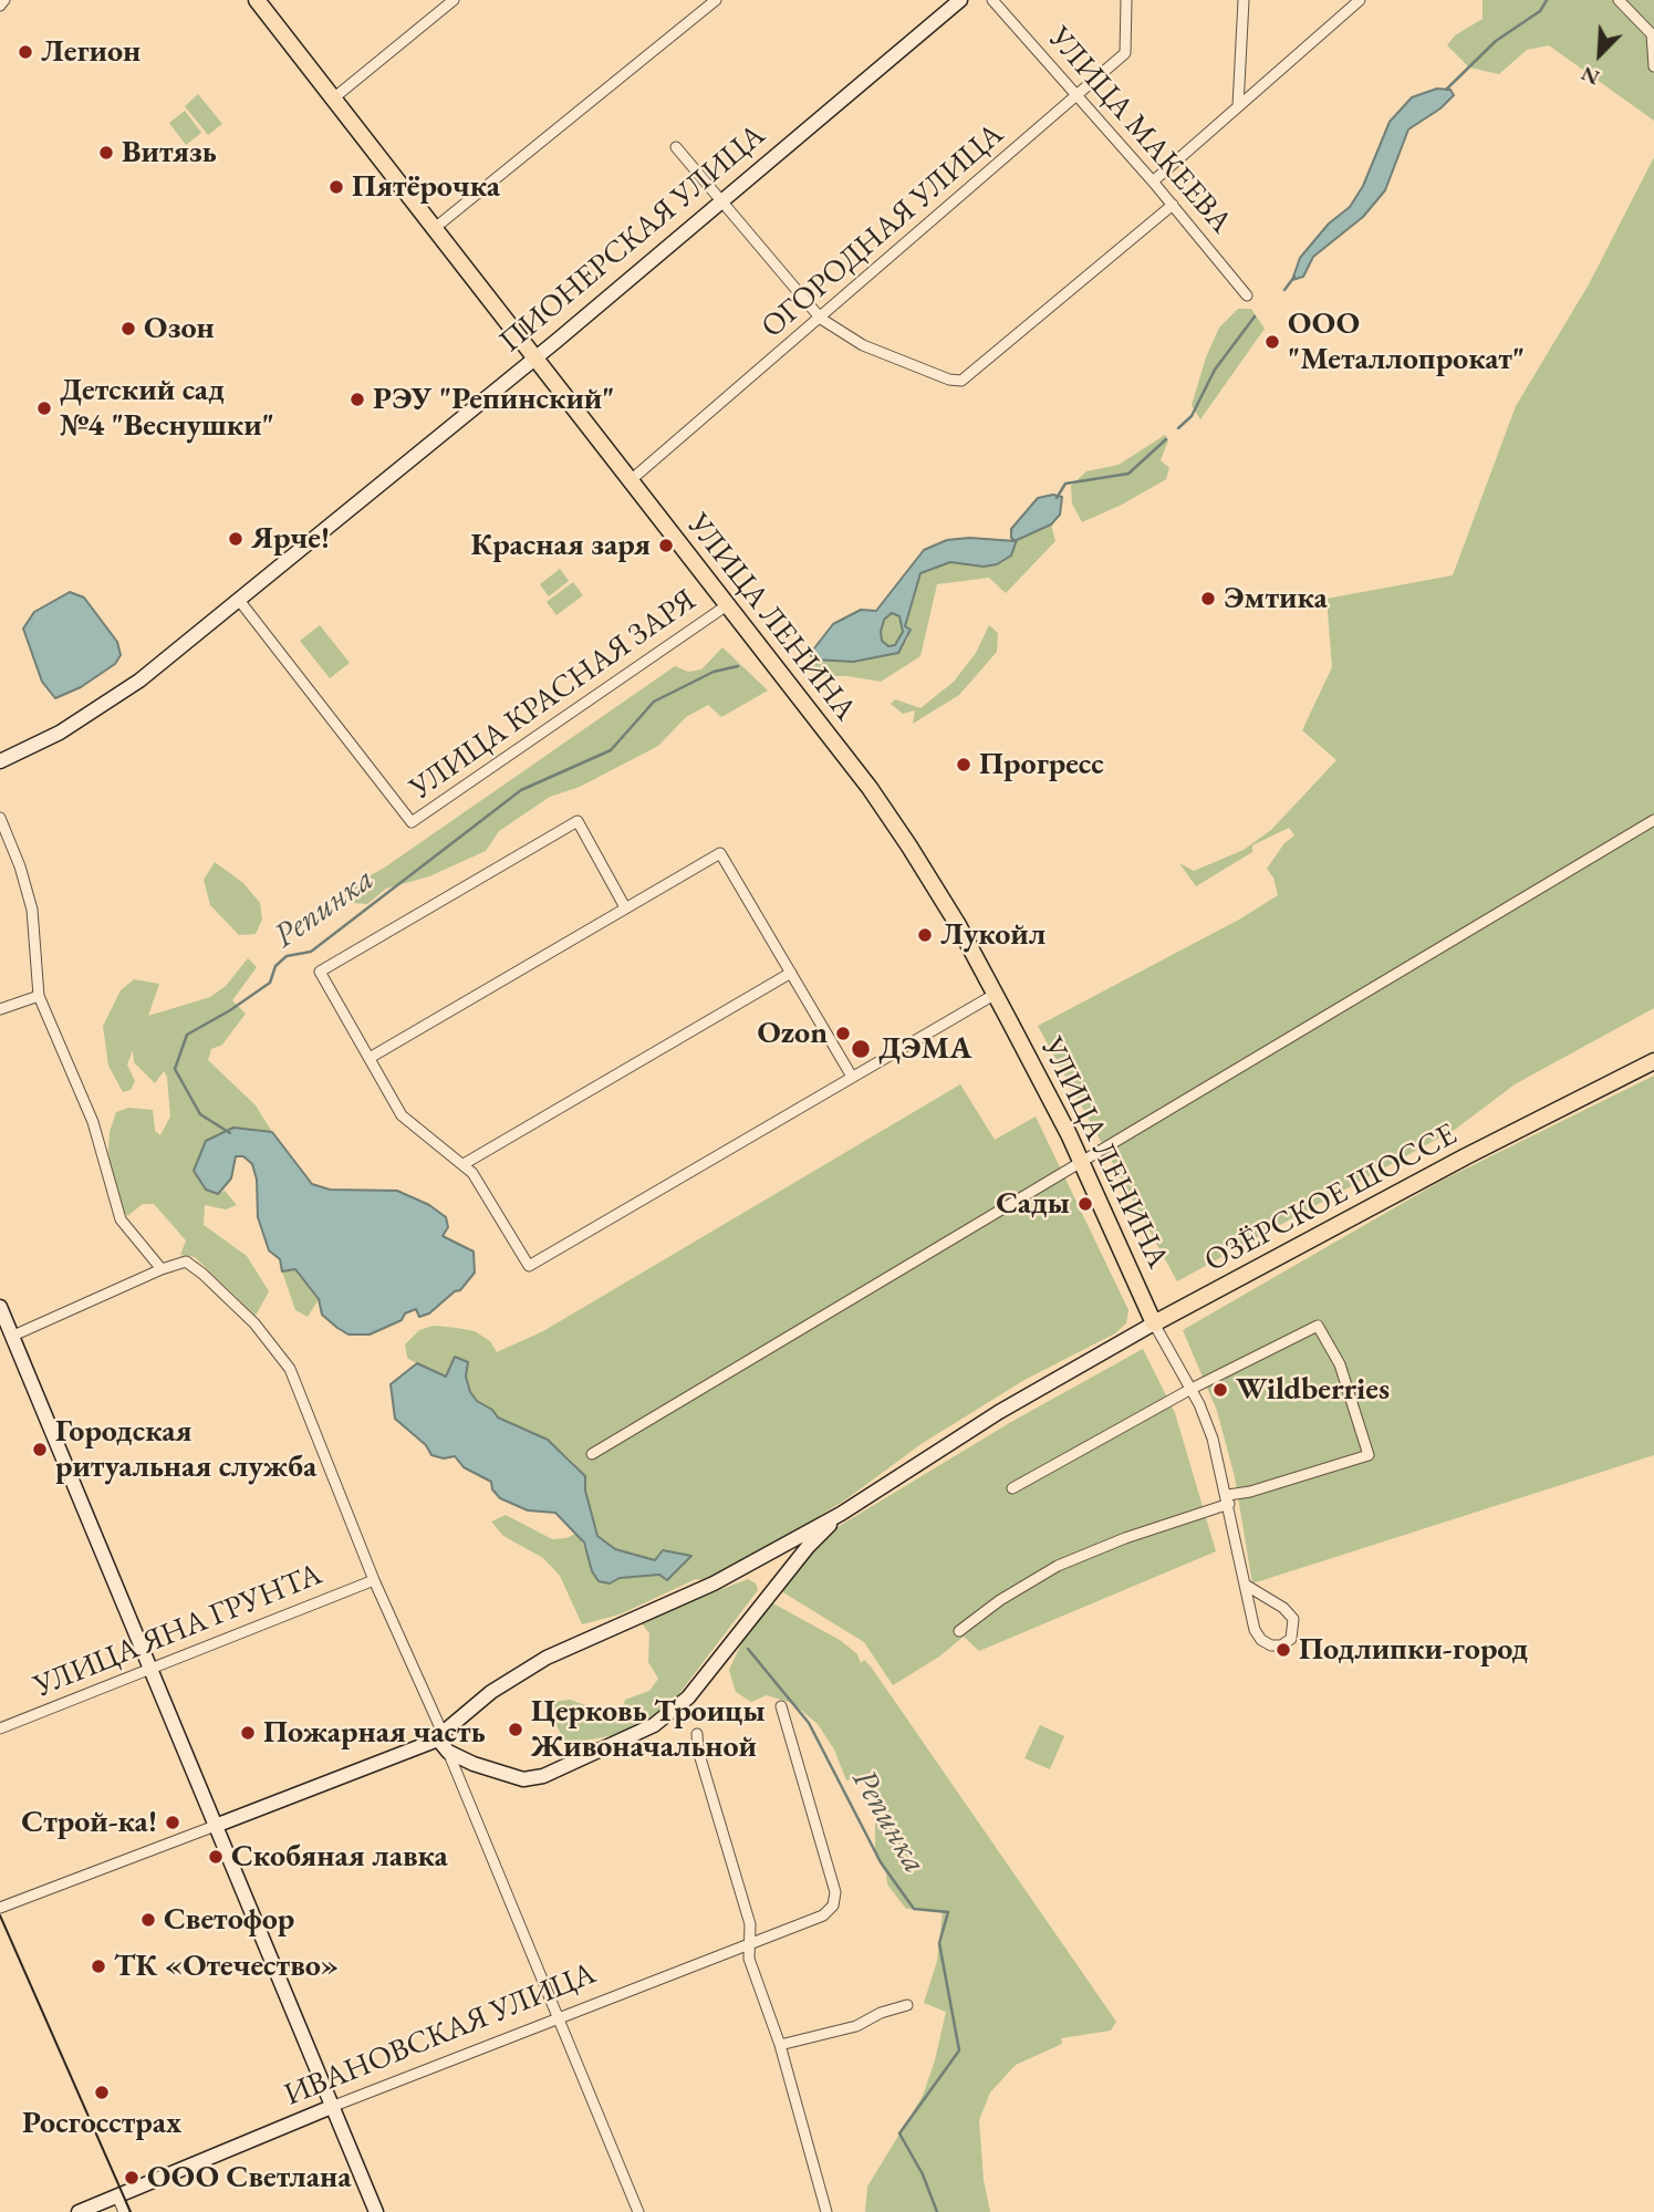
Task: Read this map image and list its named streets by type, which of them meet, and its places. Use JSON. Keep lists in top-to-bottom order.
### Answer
{
  "streets": {
    "main road": [
      "ПИОНЕРСКАЯ УЛИЦА",
      "УЛИЦА ЛЕНИНА",
      "ОЗЁРСКОЕ ШОССЕ",
      "ИВАНОВСКАЯ УЛИЦА"
    ],
    "street": [
      "УЛИЦА МАКЕЕВА",
      "ОГОРОДНАЯ УЛИЦА",
      "УЛИЦА КРАСНАЯ ЗАРЯ",
      "УЛИЦА ЯНА ГРУНТА"
    ]
  },
  "crossings": [
    ["УЛИЦА МАКЕЕВА", "ОГОРОДНАЯ УЛИЦА"],
    ["ОГОРОДНАЯ УЛИЦА", "УЛИЦА ЛЕНИНА"],
    ["ПИОНЕРСКАЯ УЛИЦА", "УЛИЦА ЛЕНИНА"],
    ["ПИОНЕРСКАЯ УЛИЦА", "УЛИЦА КРАСНАЯ ЗАРЯ"],
    ["УЛИЦА ЛЕНИНА", "УЛИЦА КРАСНАЯ ЗАРЯ"],
    ["УЛИЦА ЛЕНИНА", "ОЗЁРСКОЕ ШОССЕ"]
  ],
  "water": ["Репинка"],
  "places": [
    "Легион",
    "Витязь",
    "Пятёрочка",
    "Озон",
    "ООО \"Металлопрокат\"",
    "РЭУ \"Репинский\"",
    "Детский сад №4 \"Веснушки\"",
    "Ярче!",
    "Красная заря",
    "Эмтика",
    "Прогресс",
    "Лукойл",
    "Ozon",
    "ДЭМА",
    "Сады",
    "Wildberries",
    "Городская ритуальная служба",
    "Подлипки-город",
    "Церковь Троицы Живоначальной",
    "Пожарная часть",
    "Строй-ка!",
    "Скобяная лавка",
    "Светофор",
    "ТК «Отечество»",
    "Росгосстрах",
    "ООО Светлана"
  ],
  "north": "bottom left"
}
